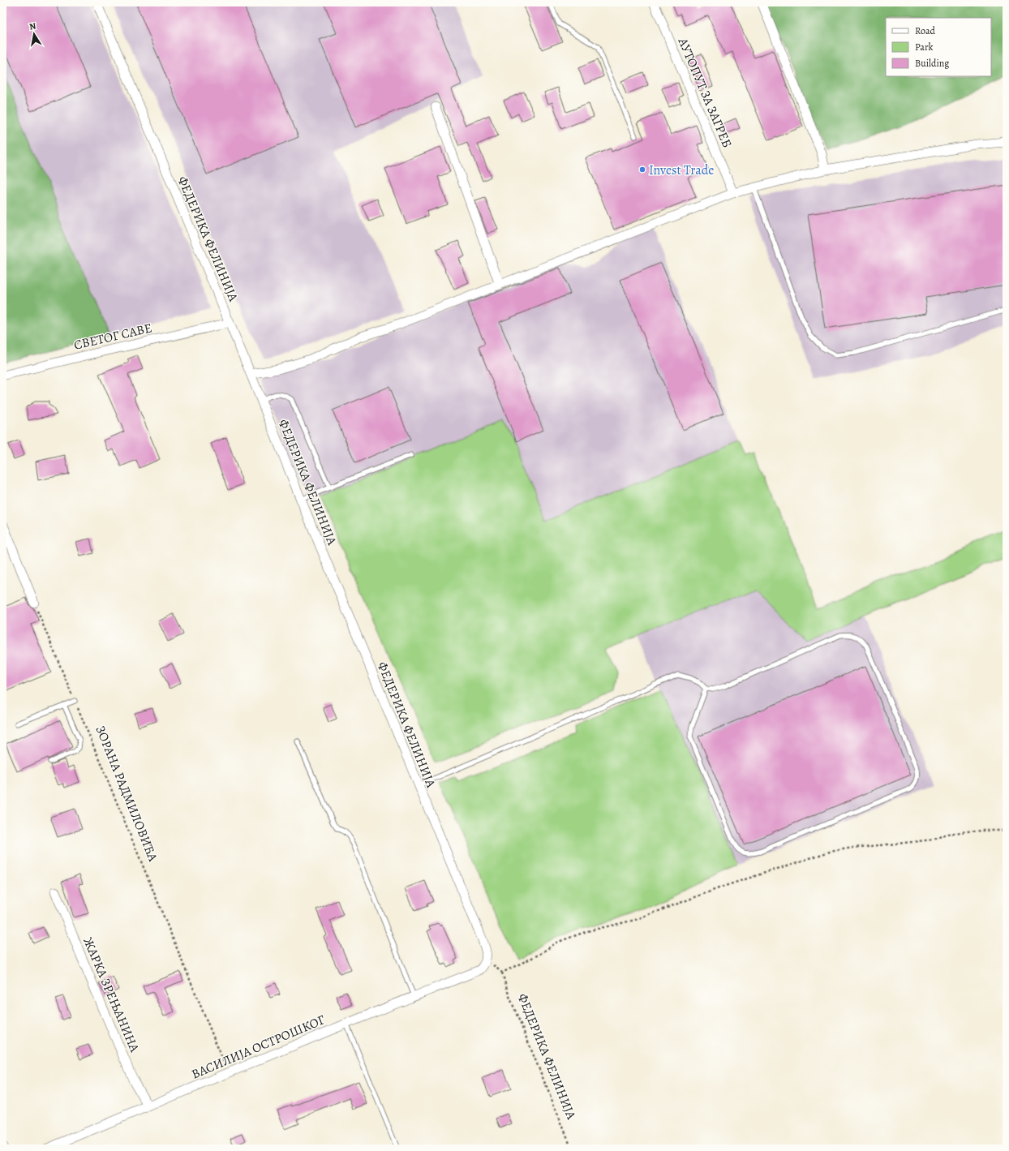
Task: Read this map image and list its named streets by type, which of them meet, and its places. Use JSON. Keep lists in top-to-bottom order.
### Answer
{
  "streets": {
    "street": [
      "АУТОПУТ ЗА ЗАГРЕБ",
      "ФЕДЕРИКА ФЕЛИНИЈА",
      "СВЕТОГ САВЕ",
      "ЖАРКА ЗРЕЊАНИНА",
      "ВАСИЛИЈА ОСТРОШКОГ"
    ],
    "path": ["ЗОРАНА РАДМИЛОВИЋА"]
  },
  "crossings": [
    ["ФЕДЕРИКА ФЕЛИНИЈА", "СВЕТОГ САВЕ"],
    ["ФЕДЕРИКА ФЕЛИНИЈА", "ВАСИЛИЈА ОСТРОШКОГ"],
    ["ЗОРАНА РАДМИЛОВИЋА", "ВАСИЛИЈА ОСТРОШКОГ"],
    ["ЖАРКА ЗРЕЊАНИНА", "ВАСИЛИЈА ОСТРОШКОГ"]
  ],
  "places": ["Invest Trade"],
  "legend": ["Road", "Park", "Building"],
  "north": "top"
}
